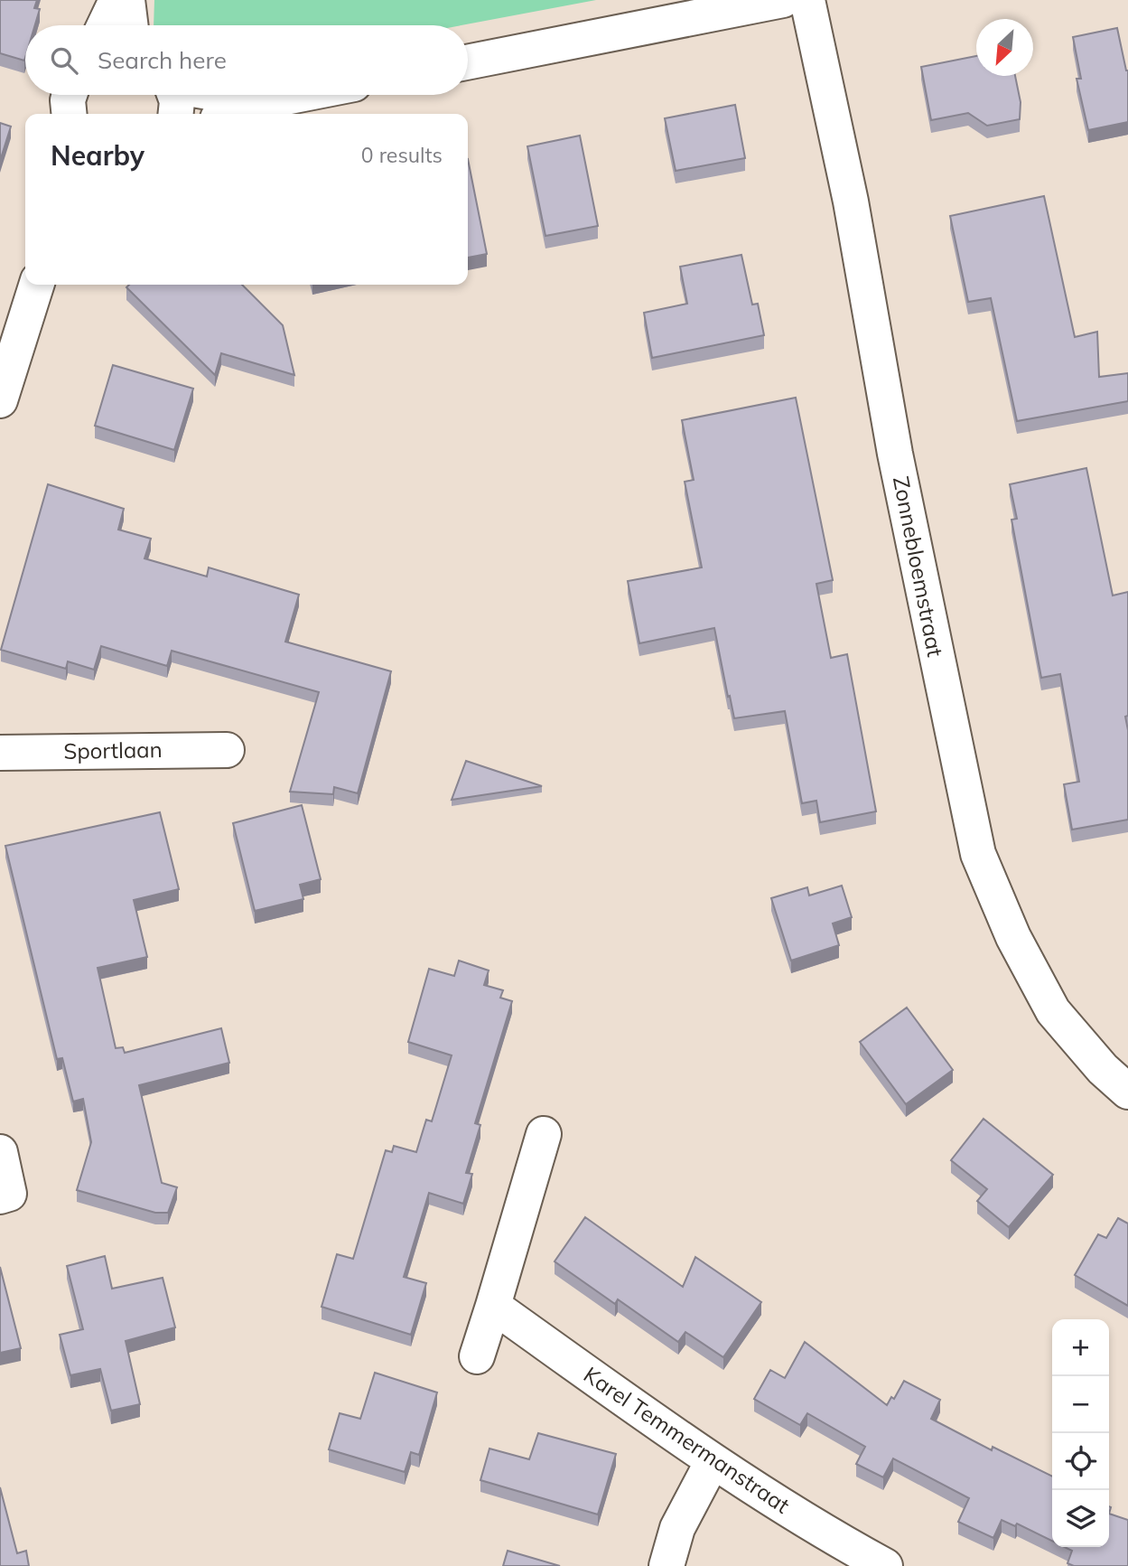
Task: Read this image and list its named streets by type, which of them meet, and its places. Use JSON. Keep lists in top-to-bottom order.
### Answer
{
  "streets": {
    "street": ["Zonnebloemstraat", "Sportlaan", "Karel Temmermanstraat"]
  },
  "north": "bottom left",
  "page": {
    "search": "Search here",
    "heading": ["Nearby", "0 results"],
    "map_buttons": ["+", "−"]
  }
}
